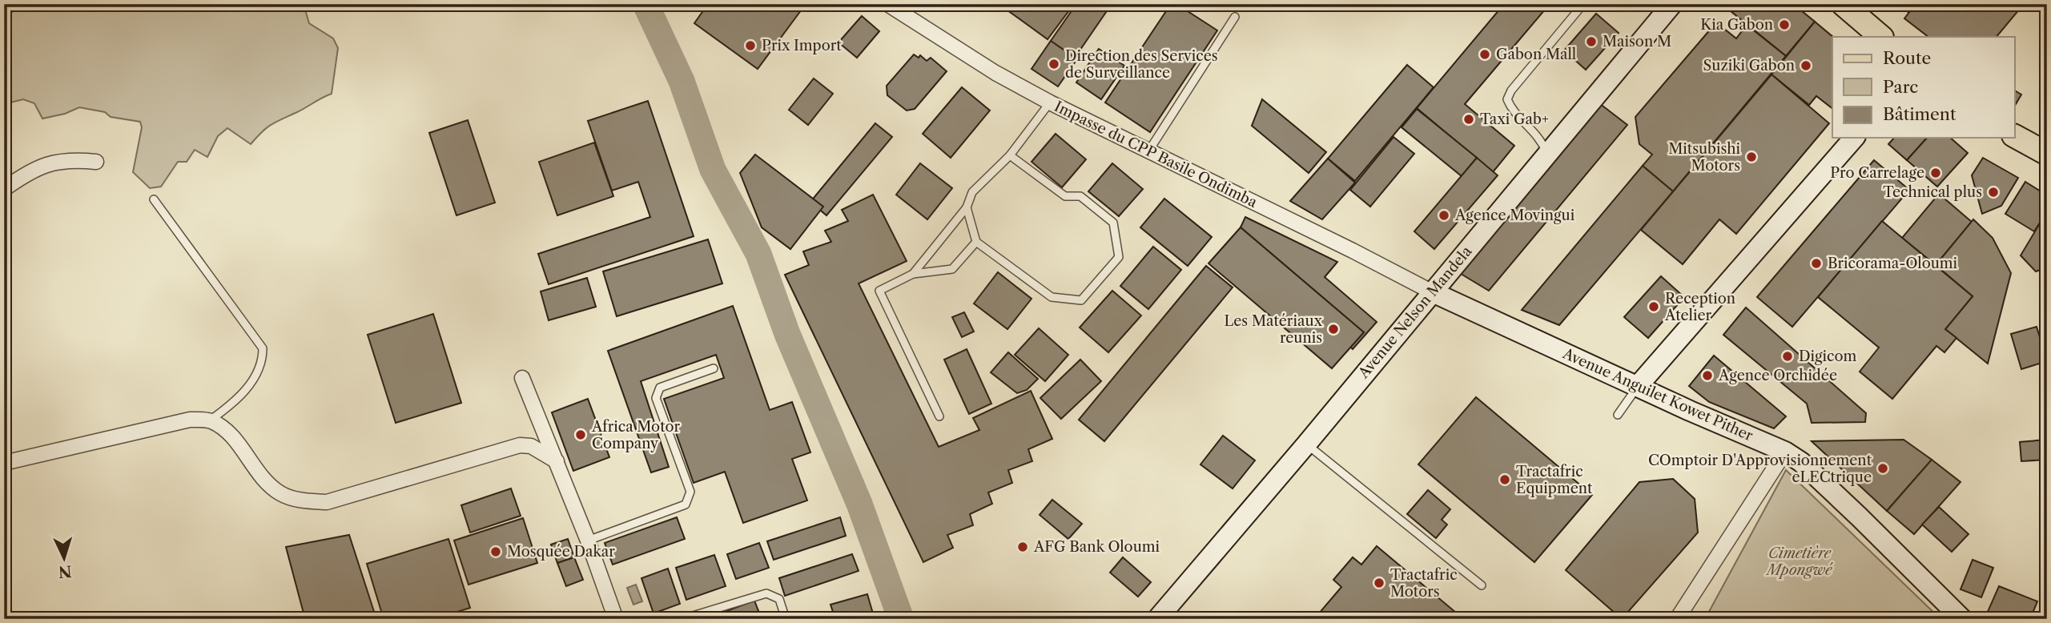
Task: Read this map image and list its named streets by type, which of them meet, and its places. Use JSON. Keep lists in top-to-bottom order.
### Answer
{
  "streets": {
    "street": ["Impasse du CPP Basile Ondimba", "Avenue Nelson Mandela", "Avenue Anguilet Kowet Pither"]
  },
  "crossings": [
    ["Impasse du CPP Basile Ondimba", "Avenue Nelson Mandela"],
    ["Impasse du CPP Basile Ondimba", "Avenue Anguilet Kowet Pither"],
    ["Avenue Nelson Mandela", "Avenue Anguilet Kowet Pither"]
  ],
  "parks": ["Cimetière Mpongwé"],
  "places": [
    "Kia Gabon",
    "Maison M",
    "Prix Import",
    "Gabon Mall",
    "Direction des Services de Surveillance",
    "Suziki Gabon",
    "Taxi Gab+",
    "Mitsubishi Motors",
    "Pro Carrelage",
    "Technical plus",
    "Agence Movingui",
    "Bricorama-Oloumi",
    "Reception Atelier",
    "Les Matériaux reunis",
    "Digicom",
    "Agence Orchidée",
    "Africa Motor Company",
    "COmptoir D'Approvisionnement eLECtrique",
    "Tractafric Equipment",
    "AFG Bank Oloumi",
    "Mosquée Dakar",
    "Tractafric Motors"
  ],
  "legend": ["Route", "Parc", "Bâtiment"],
  "north": "bottom"
}
